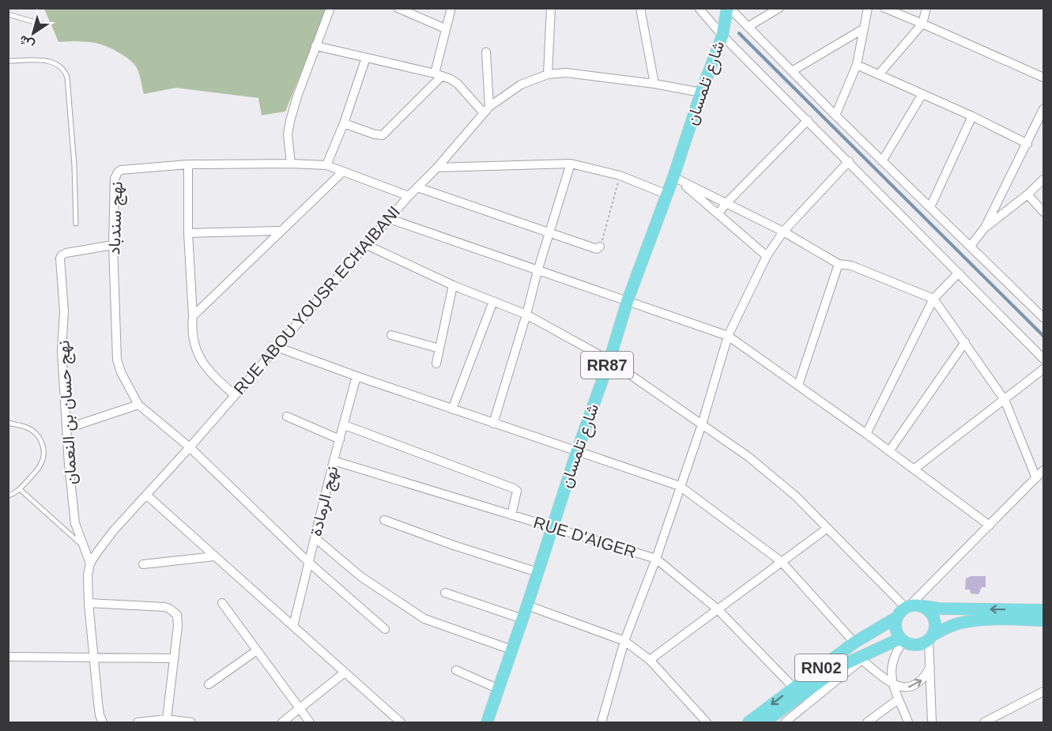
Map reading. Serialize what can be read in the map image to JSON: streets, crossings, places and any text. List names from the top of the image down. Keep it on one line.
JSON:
{"streets":{"main road":["شارع تلمسان","RR87","RN02"],"street":["نهج سندباد","RUE ABOU YOUSR ECHAIBANI","نهج حسان بن النعمان","نهج الرمادة","RUE D'AIGER"]},"crossings":[["شارع تلمسان","RUE ABOU YOUSR ECHAIBANI"],["شارع تلمسان","RUE D'AIGER"],["نهج سندباد","RUE ABOU YOUSR ECHAIBANI"],["نهج سندباد","نهج حسان بن النعمان"],["نهج سندباد","نهج الرمادة"],["نهج الرمادة","RUE D'AIGER"],["RUE D'AIGER","RN02"]],"north":"bottom left"}
